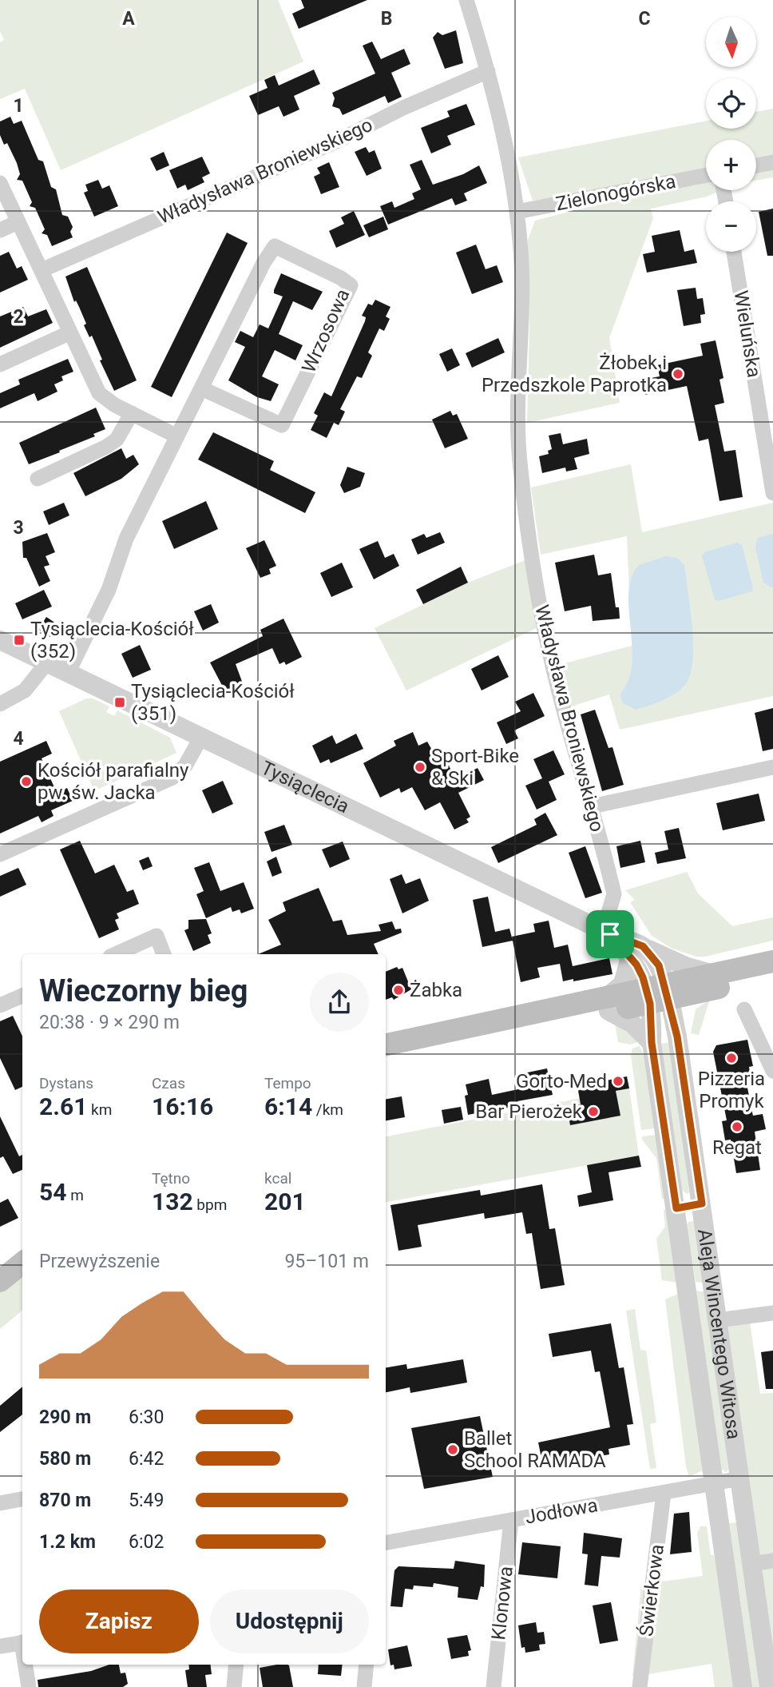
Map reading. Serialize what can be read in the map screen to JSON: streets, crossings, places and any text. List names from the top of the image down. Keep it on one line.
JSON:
{"streets":{"street":["Władysława Broniewskiego","Zielonogórska","Wrzosowa","Wieluńska","Tysiąclecia","Aleja Wincentego Witosa","Jodłowa","Świerkowa","Klonowa"]},"crossings":[["Władysława Broniewskiego","Zielonogórska"],["Władysława Broniewskiego","Tysiąclecia"],["Wrzosowa","Tysiąclecia"],["Tysiąclecia","Aleja Wincentego Witosa"],["Aleja Wincentego Witosa","Jodłowa"],["Jodłowa","Świerkowa"],["Jodłowa","Klonowa"]],"places":{"other":["Żłobek i Przedszkole Paprotka","Sport-Bike & Ski","Kościół parafialny pw. św. Jacka","Żabka","Pizzeria Promyk","Gorto-Med","Bar Pierożek","Regat","Ballet School RAMADA"],"transit":["Tysiąclecia-Kościół (352)","Tysiąclecia-Kościół (351)"]},"north":"bottom","page":{"map_buttons":["+","−"],"heading":["Wieczorny bieg","20:38 · 9 × 290 m"],"stats":[["Dystans","2.61 km"],["Czas","16:16"],["Tempo","6:14 /km"],["54 m"],["Tętno","132 bpm"],["kcal","201"]],"chart":["Przewyższenie","95–101 m"],"list":[{"name":"290 m","note":"6:30"},{"name":"580 m","note":"6:42"},{"name":"870 m","note":"5:49"},{"name":"1.2 km","note":"6:02"}],"buttons":["Zapisz","Udostępnij"]},"grid":{"columns":["A","B","C"],"rows":["1","2","3","4"]}}
